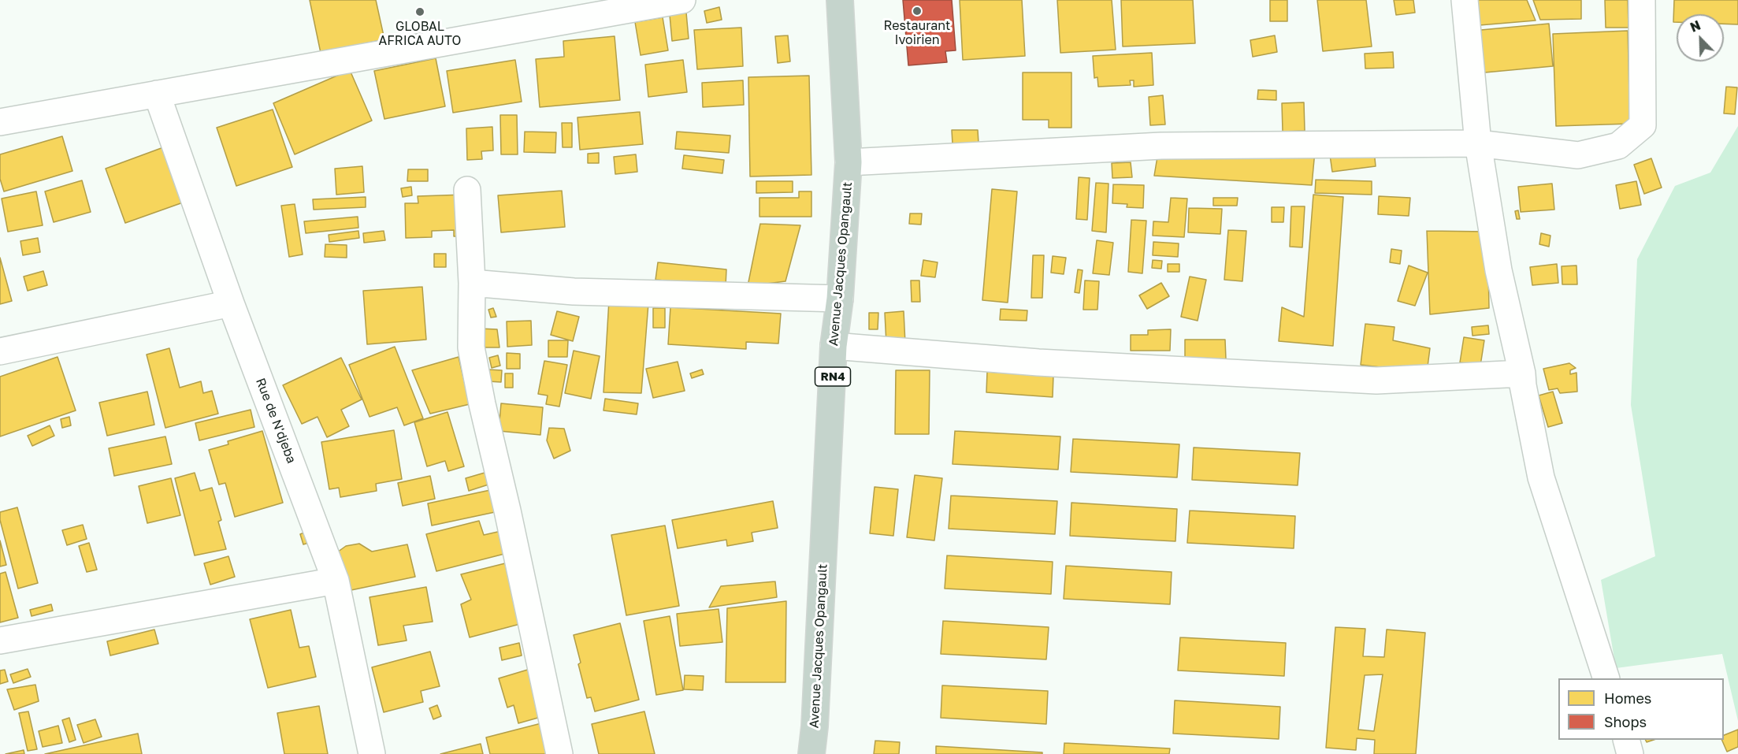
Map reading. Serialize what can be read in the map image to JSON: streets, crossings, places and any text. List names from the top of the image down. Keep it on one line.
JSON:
{"streets":{"highway":["Avenue Jacques Opangault","RN4"],"street":["Rue de N'djeba"]},"places":["Restaurant Ivoirien","GLOBAL AFRICA AUTO"],"legend":["Homes","Shops"],"north":"top left"}
